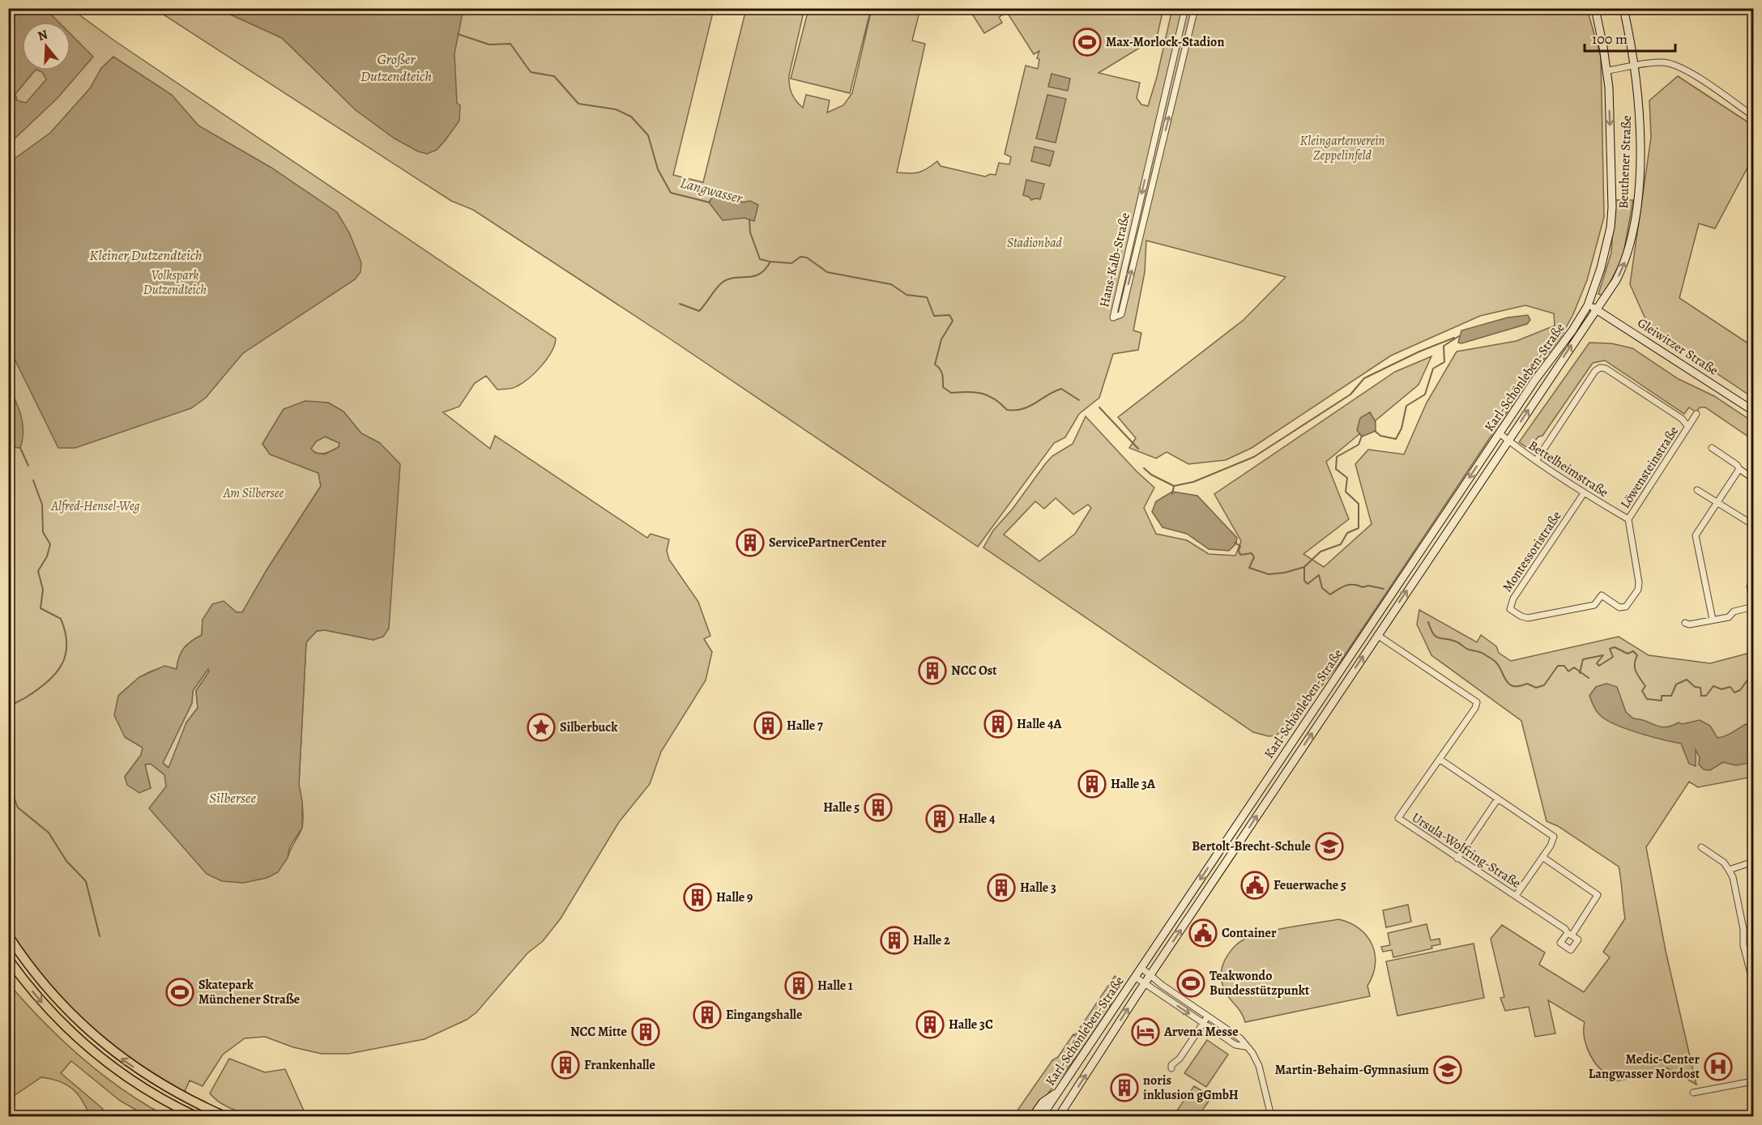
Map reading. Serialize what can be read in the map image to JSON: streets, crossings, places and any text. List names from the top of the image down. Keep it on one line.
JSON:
{"streets":{"main road":["Beuthener Straße","Gleiwitzer Straße","Karl-Schönleben-Straße"],"street":["Hans-Kalb-Straße","Löwensteinstraße","Bettelheimstraße","Montessoristraße","Ursula-Wolfring-Straße"]},"crossings":[["Beuthener Straße","Gleiwitzer Straße"],["Beuthener Straße","Karl-Schönleben-Straße"],["Gleiwitzer Straße","Karl-Schönleben-Straße"],["Karl-Schönleben-Straße","Bettelheimstraße"],["Karl-Schönleben-Straße","Ursula-Wolfring-Straße"],["Löwensteinstraße","Bettelheimstraße"],["Löwensteinstraße","Montessoristraße"],["Bettelheimstraße","Montessoristraße"]],"water":["Großer Dutzendteich","Langwasser","Kleiner Dutzendteich","Silbersee"],"parks":["Kleingartenverein Zeppelinfeld","Stadionbad","Volkspark Dutzendteich","Am Silbersee","Alfred-Hensel-Weg"],"places":{"sports":["Max-Morlock-Stadion","Teakwondo Bundesstützpunkt","Skatepark Münchener Straße"],"building":["ServicePartnerCenter","NCC Ost","Halle 4A","Halle 7","Halle 3A","Halle 5","Halle 4","Halle 3","Halle 9","Halle 2","Halle 1","Eingangshalle","Halle 3C","NCC Mitte","Frankenhalle","noris inklusion gGmbH"],"place":["Silberbuck"],"school or university":["Bertolt-Brecht-Schule","Martin-Behaim-Gymnasium"],"public building":["Feuerwache 5","Container"],"hotel":["Arvena Messe"],"hospital":["Medic-Center Langwasser Nordost"]},"scale_bar":"100 m","north":"top"}
